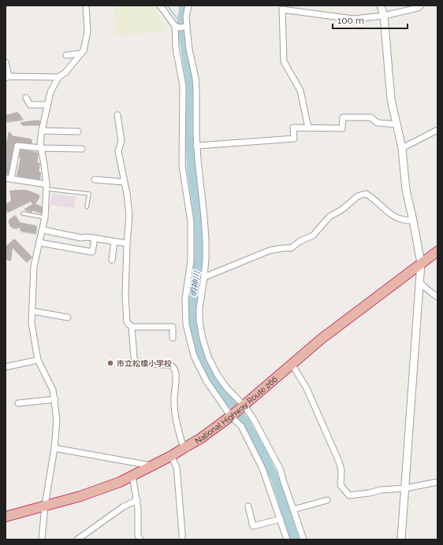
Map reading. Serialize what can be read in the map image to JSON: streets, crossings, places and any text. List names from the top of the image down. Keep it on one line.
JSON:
{"streets":{"highway":["National Highway Route 266"]},"water":["明神川"],"places":["市立松橋小学校"],"scale_bar":"100 m"}
